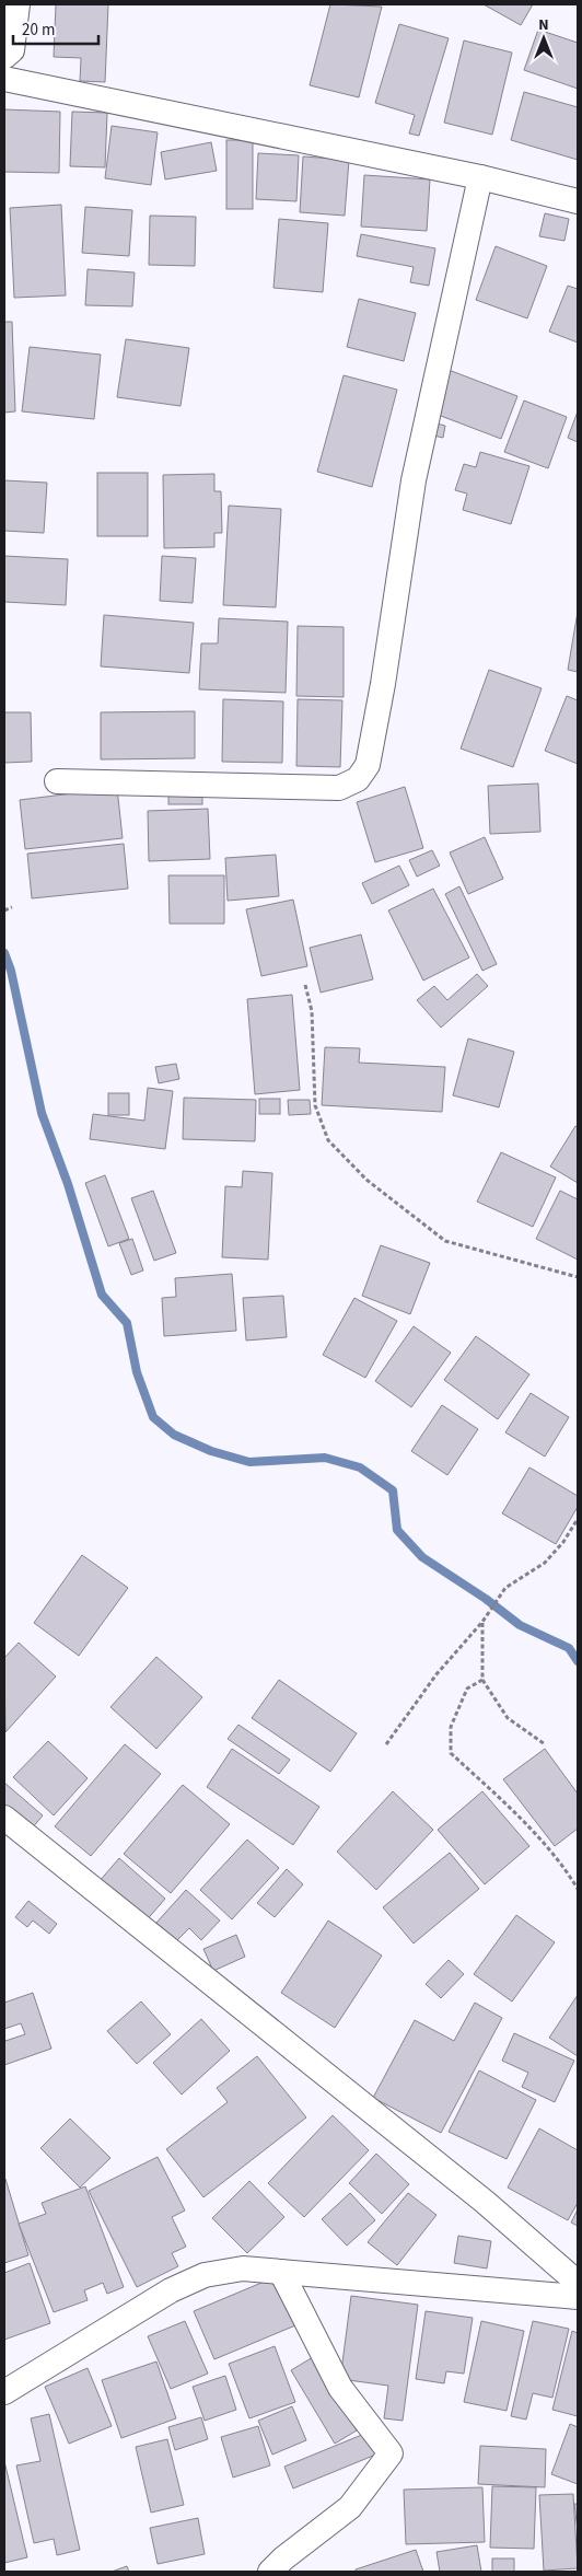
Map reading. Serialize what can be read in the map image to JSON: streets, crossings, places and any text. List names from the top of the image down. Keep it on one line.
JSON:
{"scale_bar":"20 m","north":"top"}
